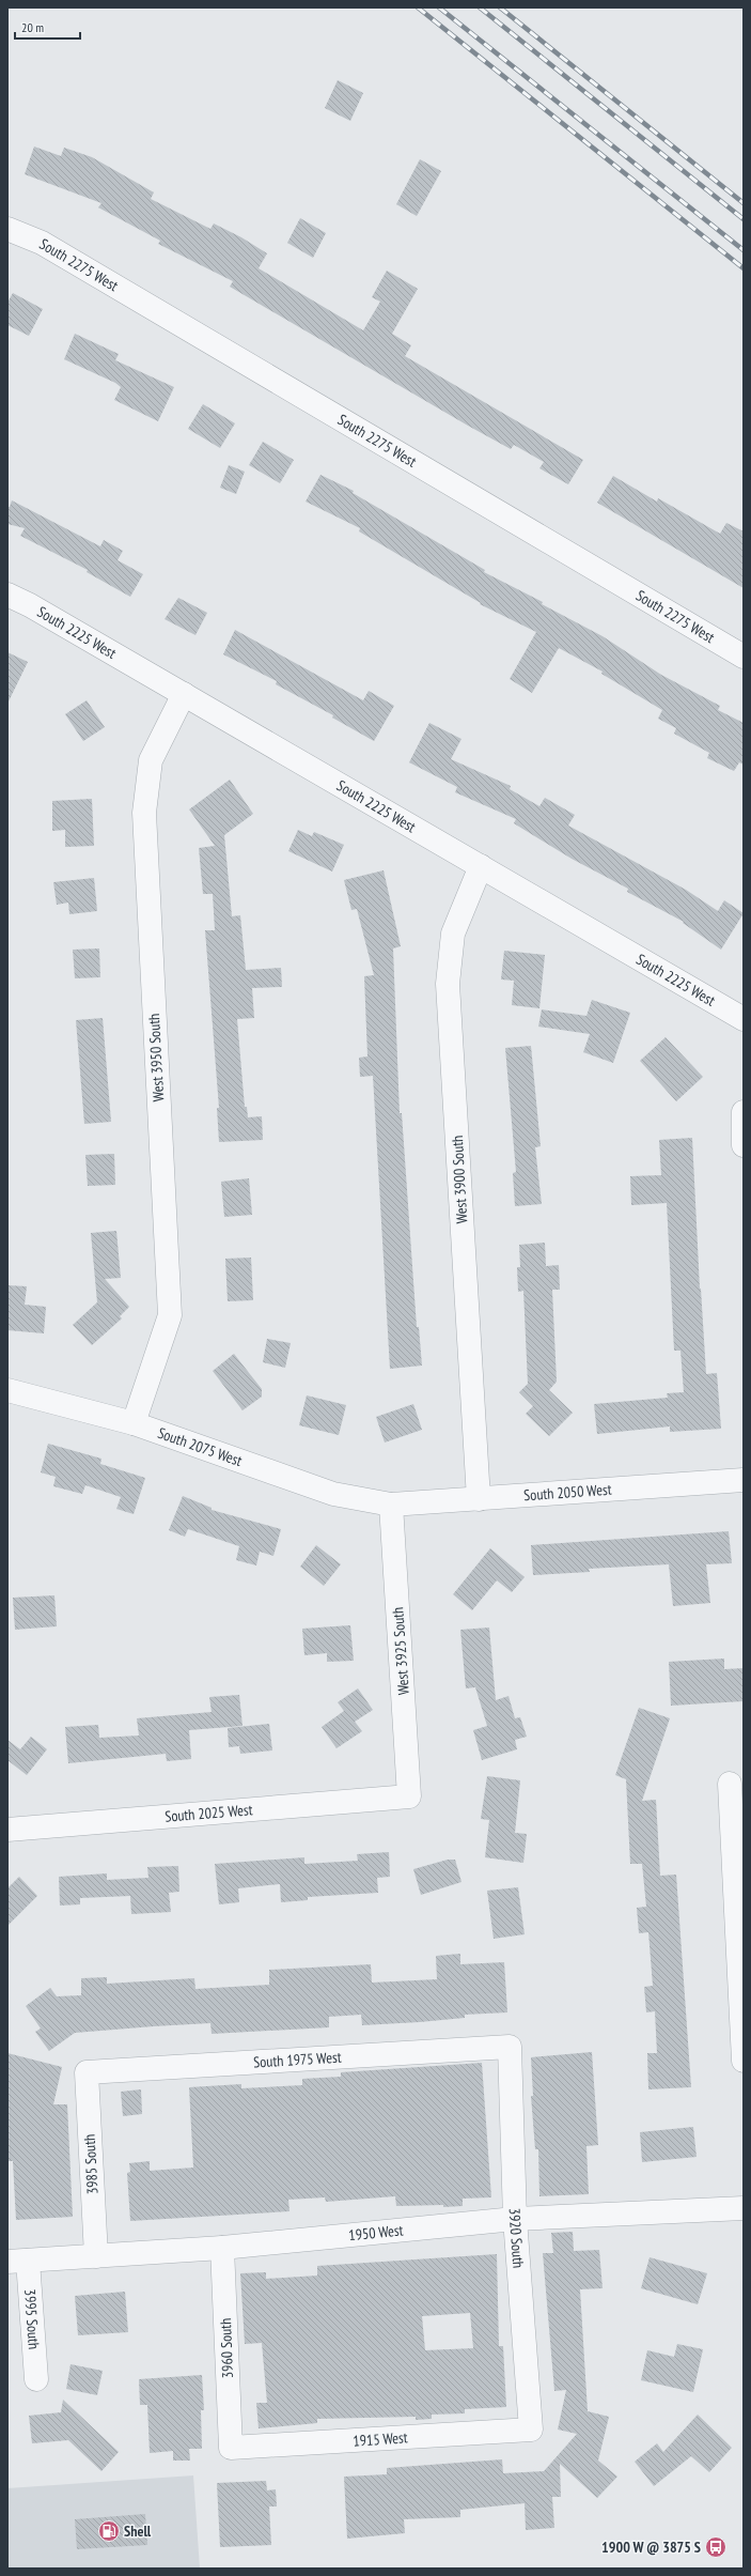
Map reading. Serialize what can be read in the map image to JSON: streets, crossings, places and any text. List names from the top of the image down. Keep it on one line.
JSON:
{"streets":{"street":["South 2275 West","South 2225 West","West 3950 South","West 3900 South","South 2075 West","South 2050 West","West 3925 South","South 2025 West","South 1975 West","3985 South","1950 West","3920 South","3995 South","3960 South","1915 West"]},"crossings":[["South 2225 West","West 3950 South"],["South 2225 West","West 3900 South"],["West 3950 South","South 2075 West"],["West 3900 South","South 2050 West"],["South 2075 West","South 2050 West"],["South 2075 West","West 3925 South"],["South 2050 West","West 3925 South"],["West 3925 South","South 2025 West"],["South 1975 West","3985 South"],["South 1975 West","3920 South"],["3985 South","1950 West"],["1950 West","3920 South"],["1950 West","3995 South"],["1950 West","3960 South"],["3920 South","1915 West"],["3960 South","1915 West"]],"places":{"fuel station":["Shell"],"bus stop":["1900 W @ 3875 S"]},"scale_bar":"20 m"}
